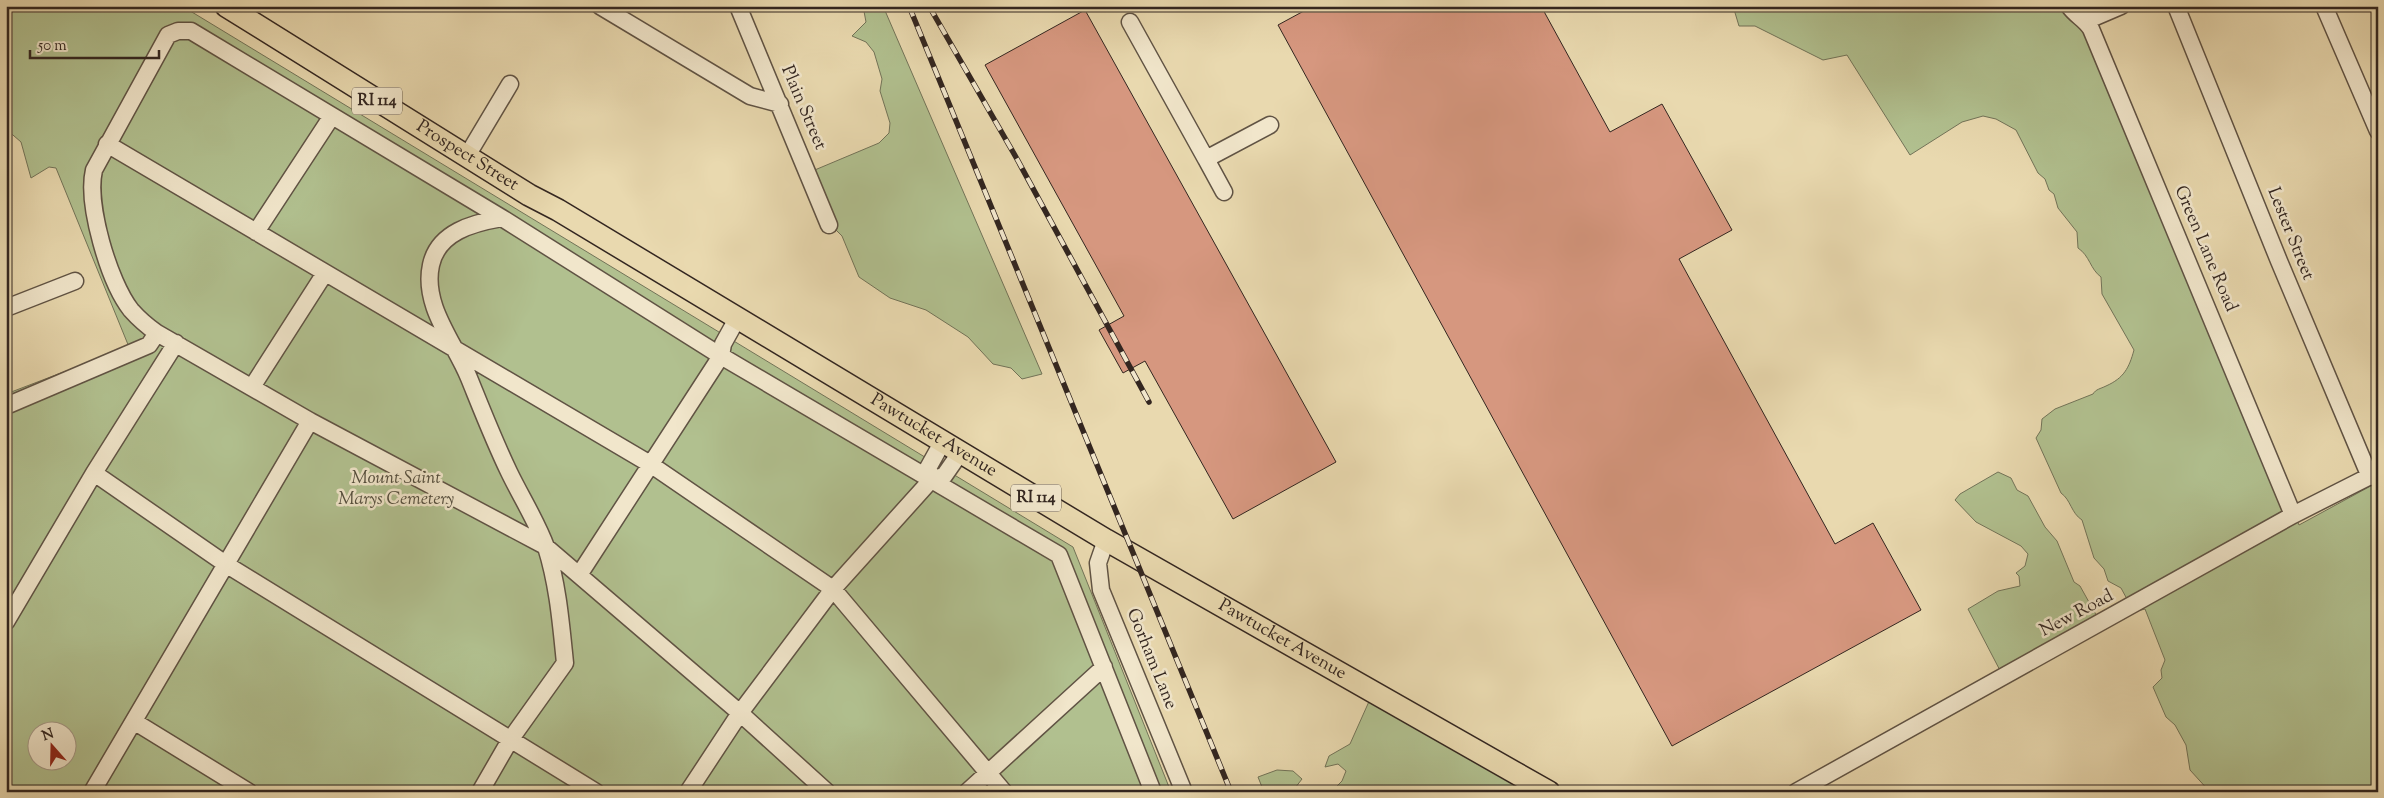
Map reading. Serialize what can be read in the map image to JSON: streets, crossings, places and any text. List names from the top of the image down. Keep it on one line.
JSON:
{"streets":{"main road":["RI 114","Prospect Street","Pawtucket Avenue"],"street":["Plain Street","Lester Street","Green Lane Road","New Road","Gorham Lane"]},"crossings":[["Prospect Street","Pawtucket Avenue"],["Lester Street","New Road"],["Green Lane Road","New Road"],["Pawtucket Avenue","Gorham Lane"]],"parks":["Mount Saint Marys Cemetery"],"scale_bar":"50 m","north":"top"}
